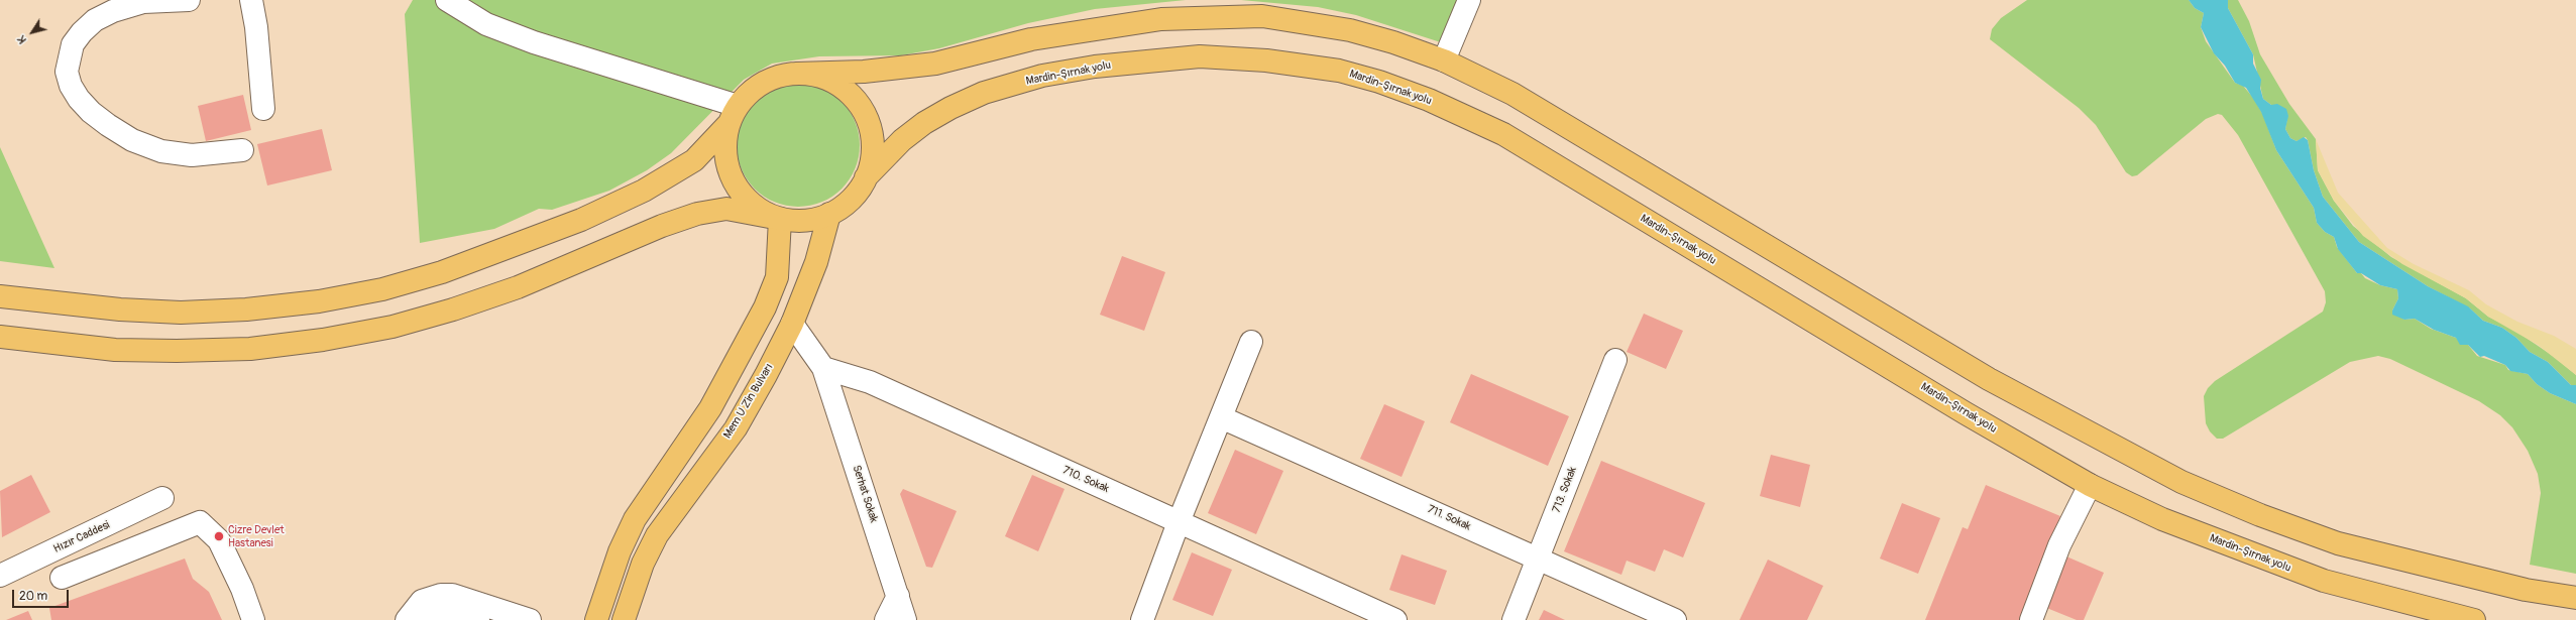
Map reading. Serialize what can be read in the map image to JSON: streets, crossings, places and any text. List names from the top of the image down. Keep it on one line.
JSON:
{"streets":{"main road":["Mardin-Şırnak yolu","Mem U Zin Bulvarı"],"street":["710. Sokak","713. Sokak","Serhat Sokak","711. Sokak","Hızır Caddesi"]},"crossings":[["710. Sokak","Serhat Sokak"],["713. Sokak","711. Sokak"]],"places":["Cizre Devlet Hastanesi"],"scale_bar":"20 m","north":"bottom left"}
